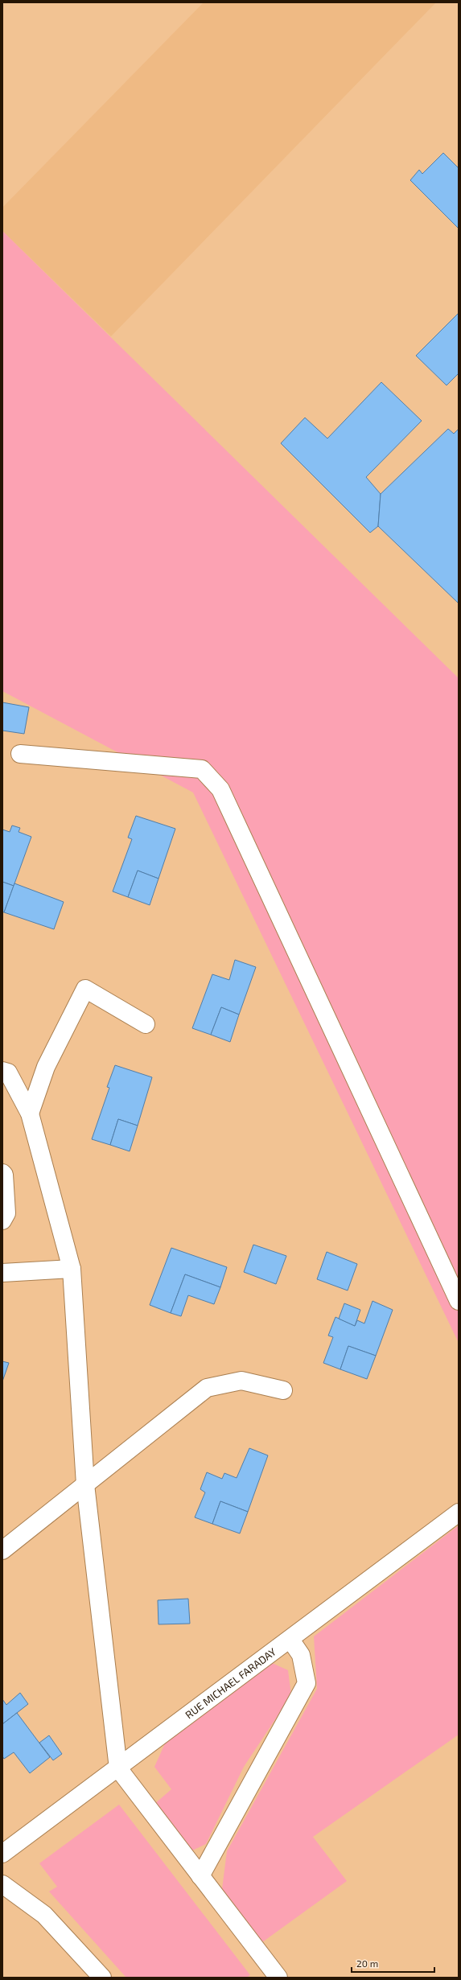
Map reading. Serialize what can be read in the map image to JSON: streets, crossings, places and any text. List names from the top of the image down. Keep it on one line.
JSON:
{"streets":{"street":["RUE MICHAEL FARADAY"]},"scale_bar":"20 m"}
